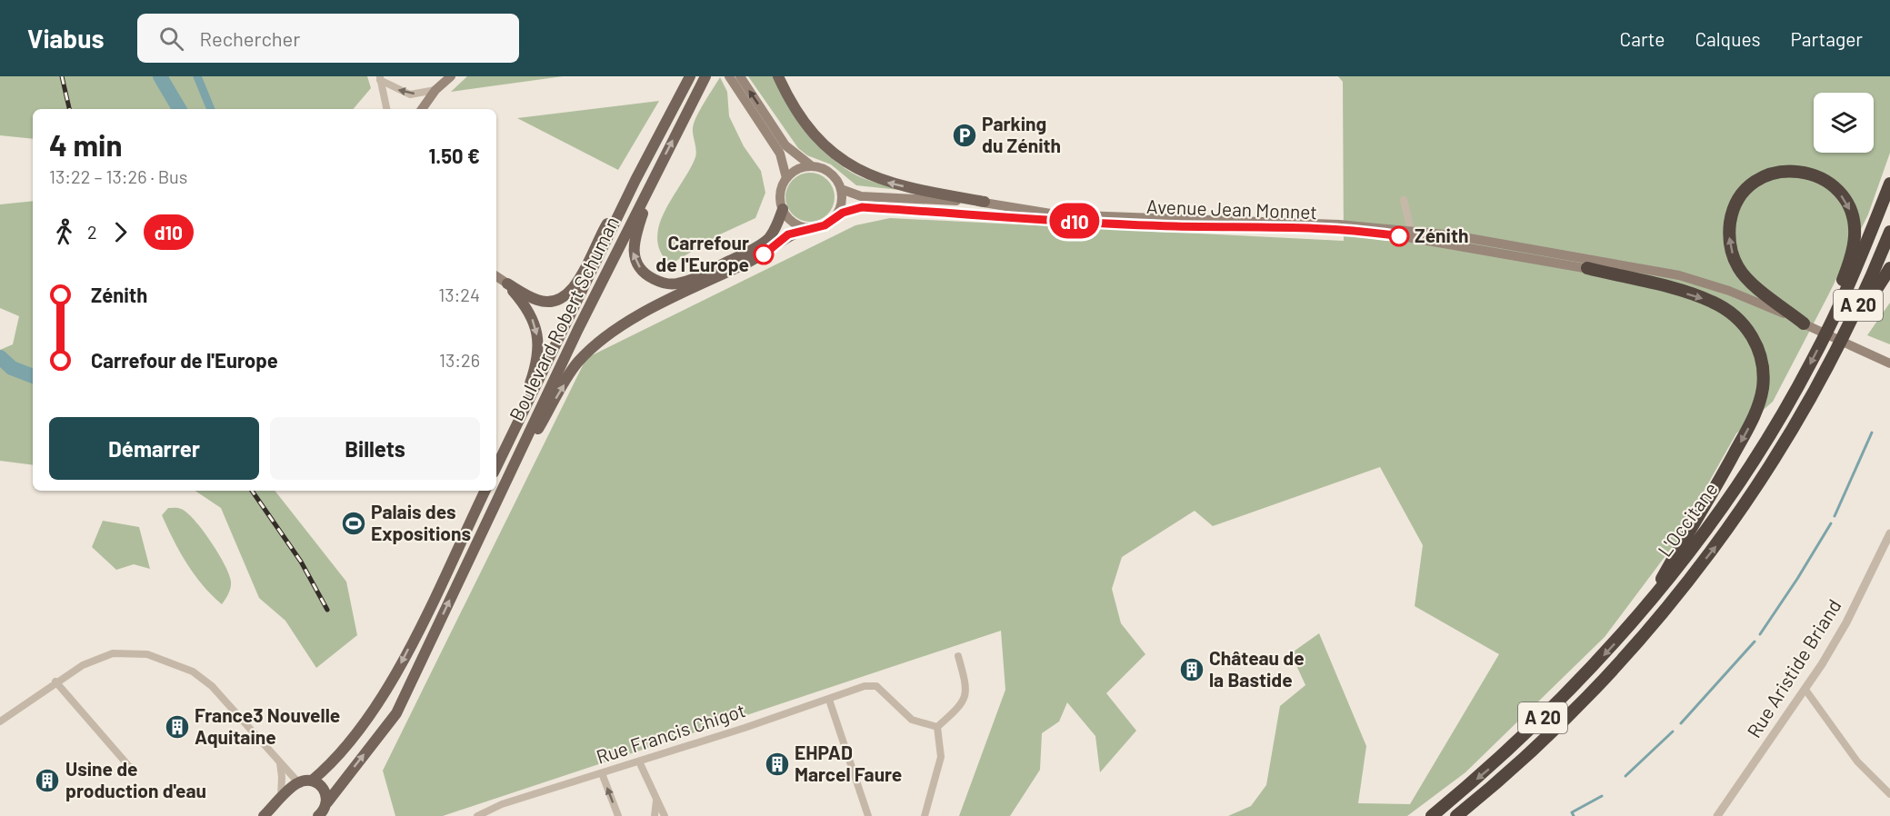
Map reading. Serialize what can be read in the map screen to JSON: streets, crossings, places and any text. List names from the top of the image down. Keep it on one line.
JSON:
{"streets":{"highway":["A 20","L'Occitane"],"main road":["Avenue Jean Monnet","Boulevard Robert Schuman"],"street":["Rue Aristide Briand","Rue Francis Chigot"]},"places":{"parking":["Parking du Zénith"],"other":["Zénith","Carrefour de l'Europe"],"sports":["Palais des Expositions"],"building":["Château de la Bastide","France3 Nouvelle Aquitaine","EHPAD Marcel Faure","Usine de production d'eau"]},"lines":["bus line d10"],"page":{"header":"Viabus","search":"Rechercher","nav":["Carte","Calques","Partager"],"on_map":"d10","heading":["4 min","13:22 – 13:26 · Bus","1.50 €"],"legs":["2","d10"],"list":[{"name":"Zénith","value":"13:24"},{"name":"Carrefour de l'Europe","value":"13:26"}],"buttons":["Démarrer","Billets"]}}
